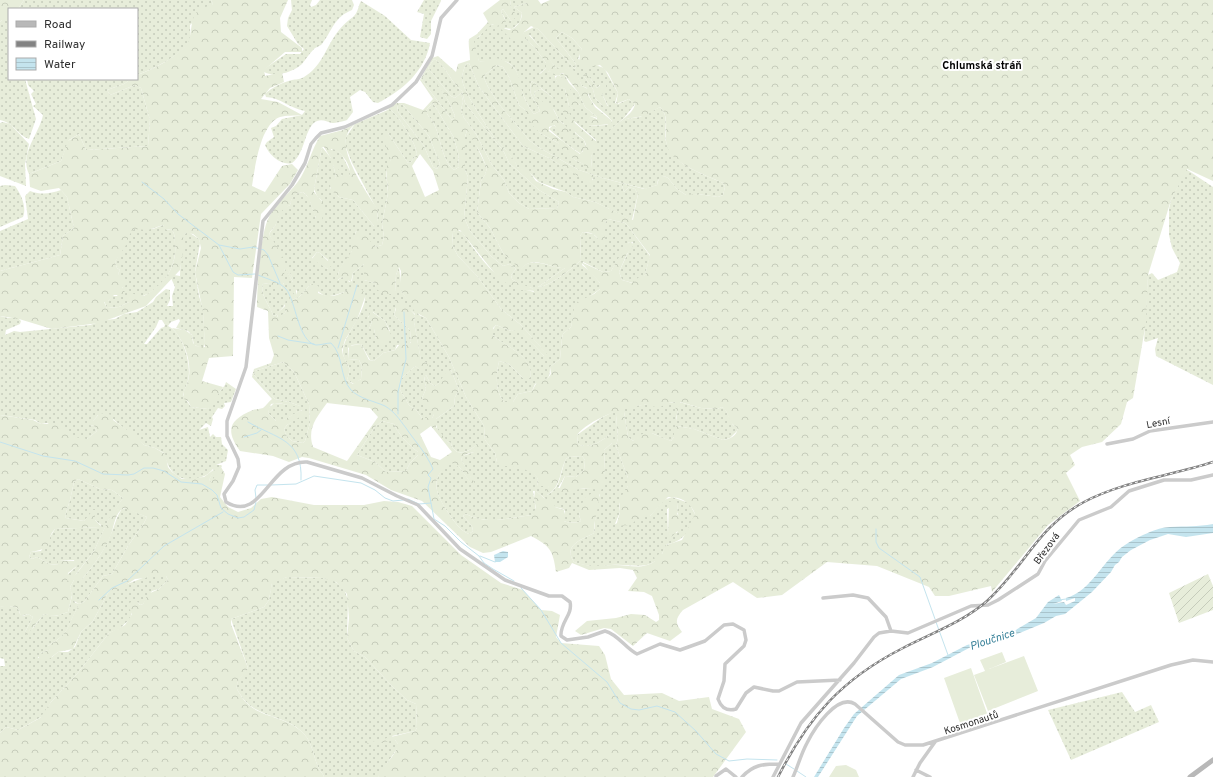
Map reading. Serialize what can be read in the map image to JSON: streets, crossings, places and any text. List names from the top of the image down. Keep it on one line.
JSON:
{"streets":{"street":["Lesní","Březová","Kosmonautů"]},"districts":["Chlumská stráň"],"water":["Ploučnice"],"legend":["Road","Railway","Water"]}
